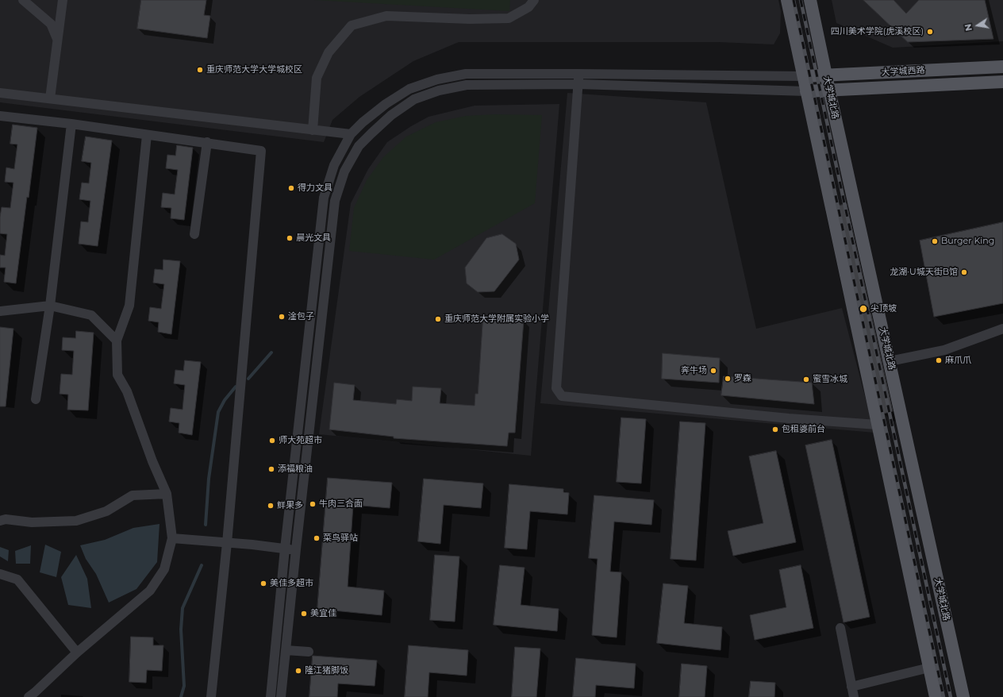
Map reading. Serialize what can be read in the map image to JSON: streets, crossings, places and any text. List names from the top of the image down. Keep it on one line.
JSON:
{"streets":{"main road":["大学城西路","大学城北路"]},"crossings":[["大学城西路","大学城北路"]],"places":["四川美术学院(虎溪校区)","重庆师范大学大学城校区","得力文具","晨光文具","Burger King","龙湖·U城天街B馆","尖顶坡","淦包子","重庆师范大学附属实验小学","麻爪爪","奔牛场","罗森","蜜雪冰城","包租婆前台","师大苑超市","添福粮油","牛肉三合面","鲜果多","菜鸟驿站","美佳多超市","美宜佳","隆江猪脚饭"],"north":"left"}
